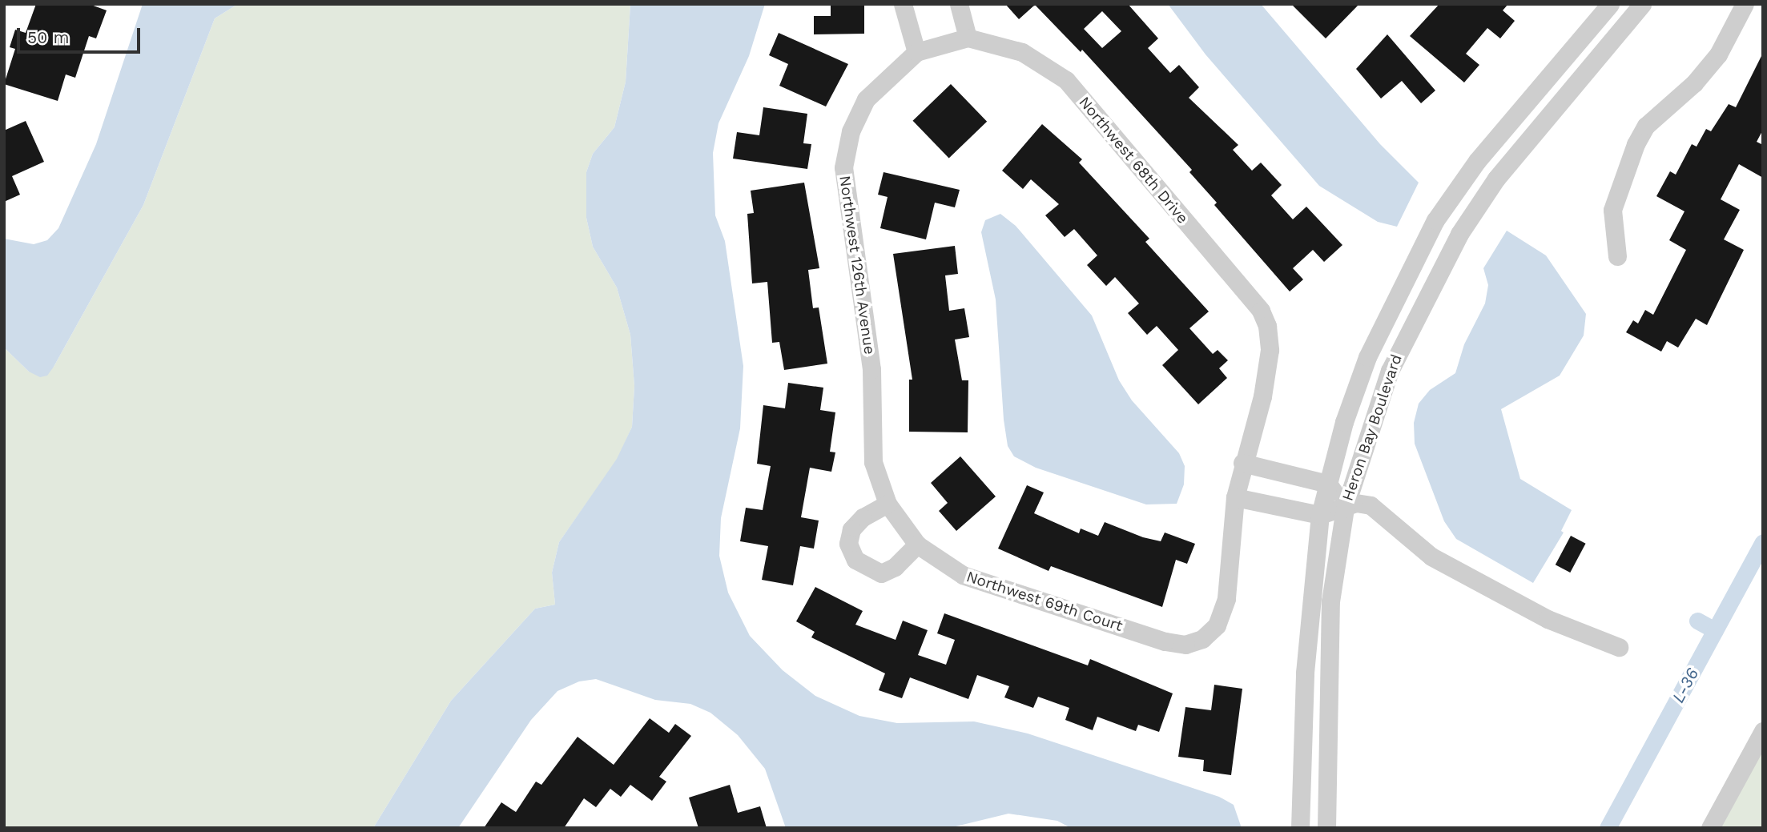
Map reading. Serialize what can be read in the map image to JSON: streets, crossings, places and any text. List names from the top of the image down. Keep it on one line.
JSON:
{"streets":{"street":["Northwest 68th Drive","Northwest 126th Avenue","Heron Bay Boulevard","Northwest 69th Court"]},"crossings":[["Northwest 68th Drive","Northwest 126th Avenue"],["Northwest 126th Avenue","Northwest 69th Court"]],"water":["L-36"],"scale_bar":"50 m"}
